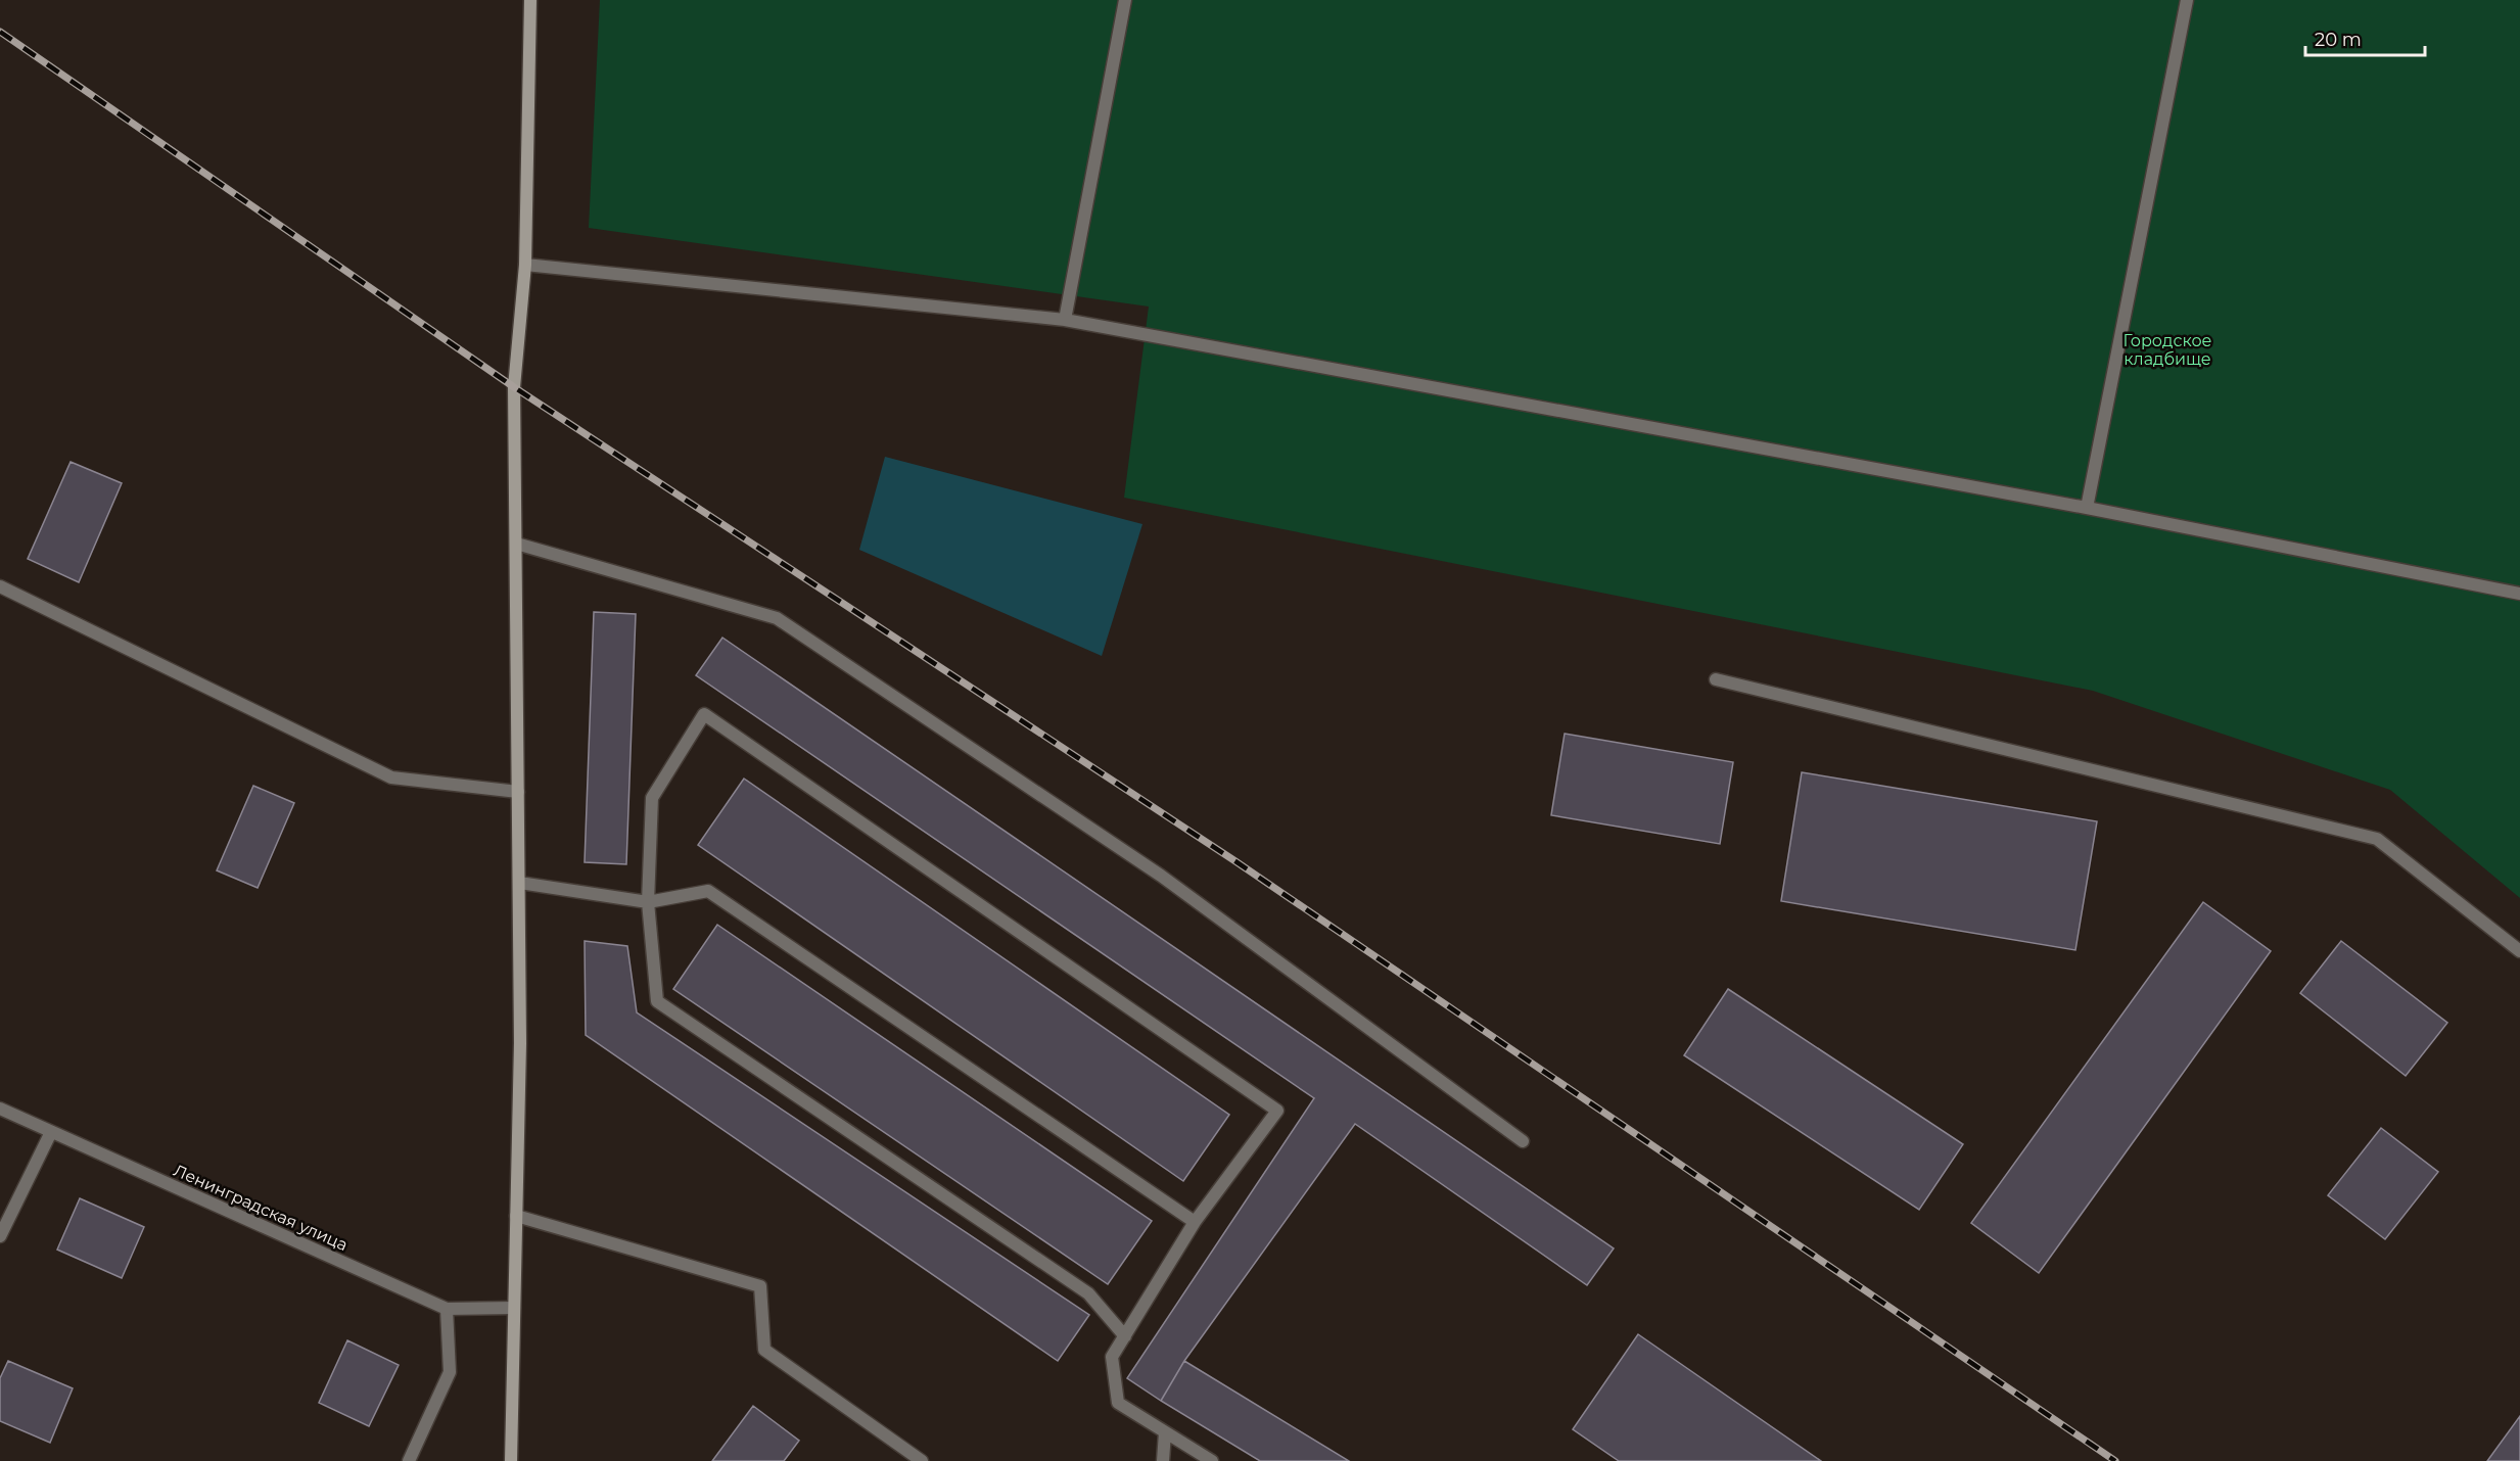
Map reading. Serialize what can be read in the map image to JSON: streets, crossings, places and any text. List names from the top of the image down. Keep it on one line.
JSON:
{"streets":{"street":["Ленинградская улица"]},"parks":["Городское кладбище"],"scale_bar":"20 m"}
